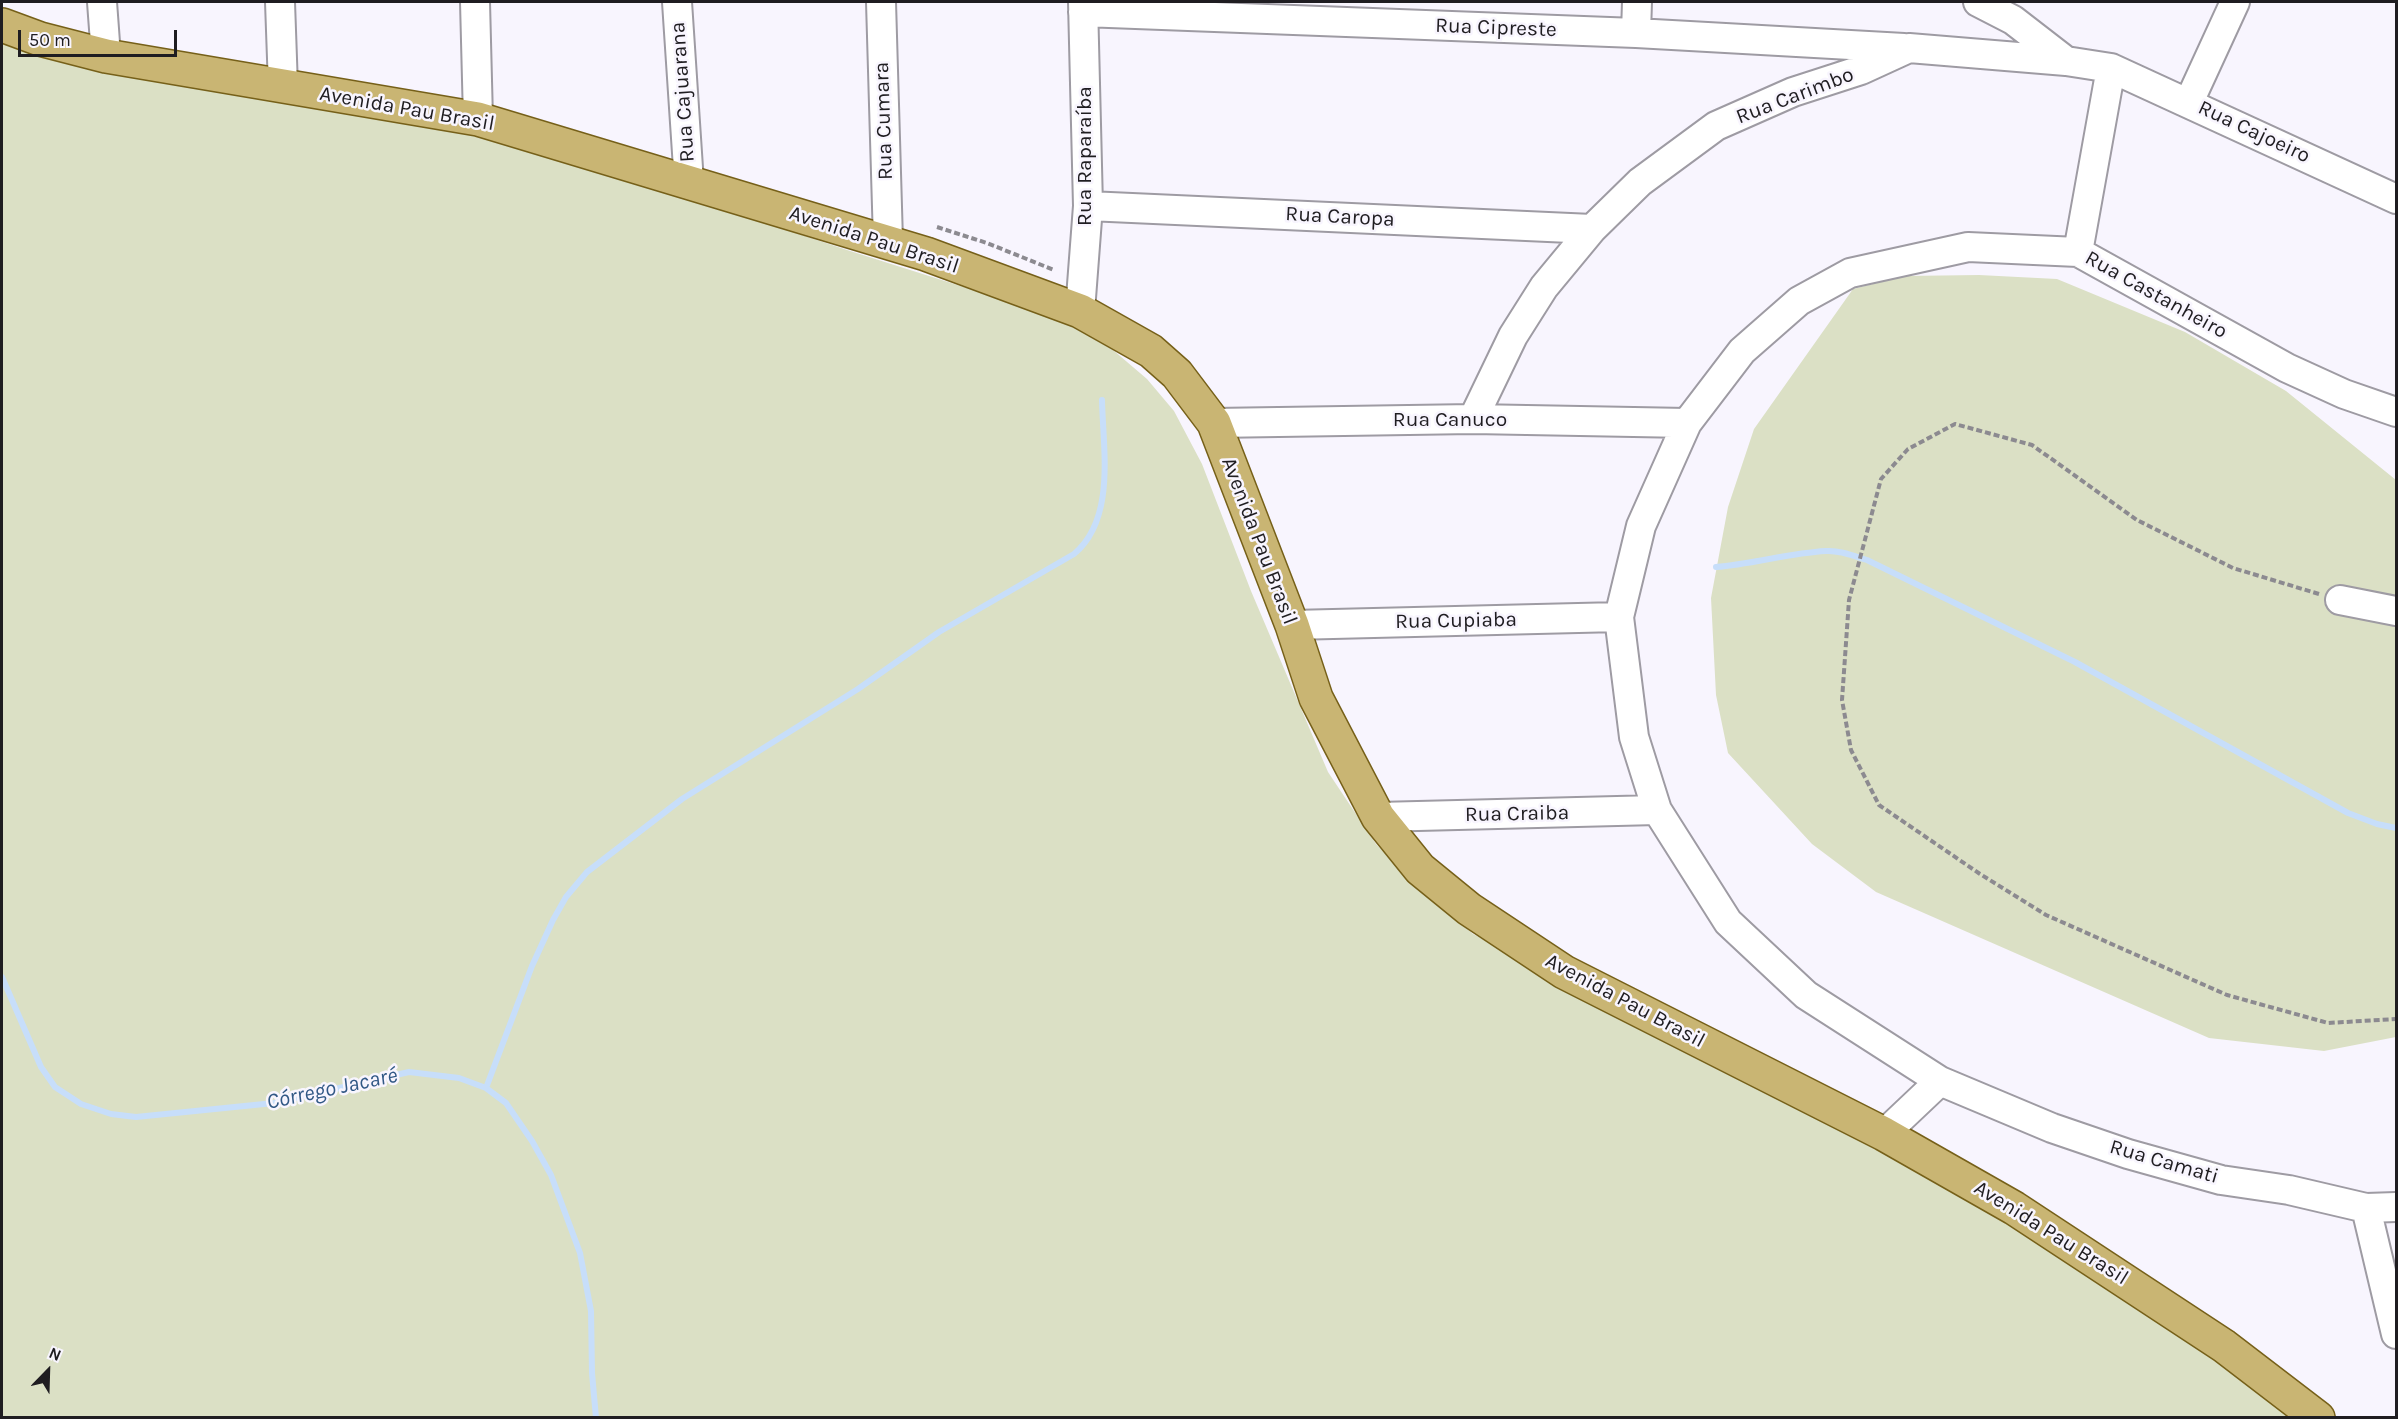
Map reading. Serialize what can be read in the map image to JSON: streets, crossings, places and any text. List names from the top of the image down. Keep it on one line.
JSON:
{"streets":{"main road":["Avenida Pau Brasil"],"street":["Rua Cipreste","Rua Cajuarana","Rua Carimbo","Rua Cumara","Rua Cajoeiro","Rua Raparaíba","Rua Caropa","Rua Castanheiro","Rua Canuco","Rua Cupiaba","Rua Craiba","Rua Camati"]},"crossings":[["Rua Cipreste","Rua Carimbo"],["Rua Cipreste","Rua Raparaíba"],["Rua Cajuarana","Avenida Pau Brasil"],["Rua Carimbo","Rua Cajoeiro"],["Rua Carimbo","Rua Caropa"],["Rua Carimbo","Rua Canuco"],["Avenida Pau Brasil","Rua Cumara"],["Avenida Pau Brasil","Rua Raparaíba"],["Avenida Pau Brasil","Rua Canuco"],["Avenida Pau Brasil","Rua Cupiaba"],["Avenida Pau Brasil","Rua Craiba"],["Rua Raparaíba","Rua Caropa"],["Rua Castanheiro","Rua Canuco"],["Rua Castanheiro","Rua Cupiaba"],["Rua Castanheiro","Rua Craiba"],["Rua Castanheiro","Rua Camati"]],"water":["Córrego Jacaré"],"scale_bar":"50 m","north":"top right"}
